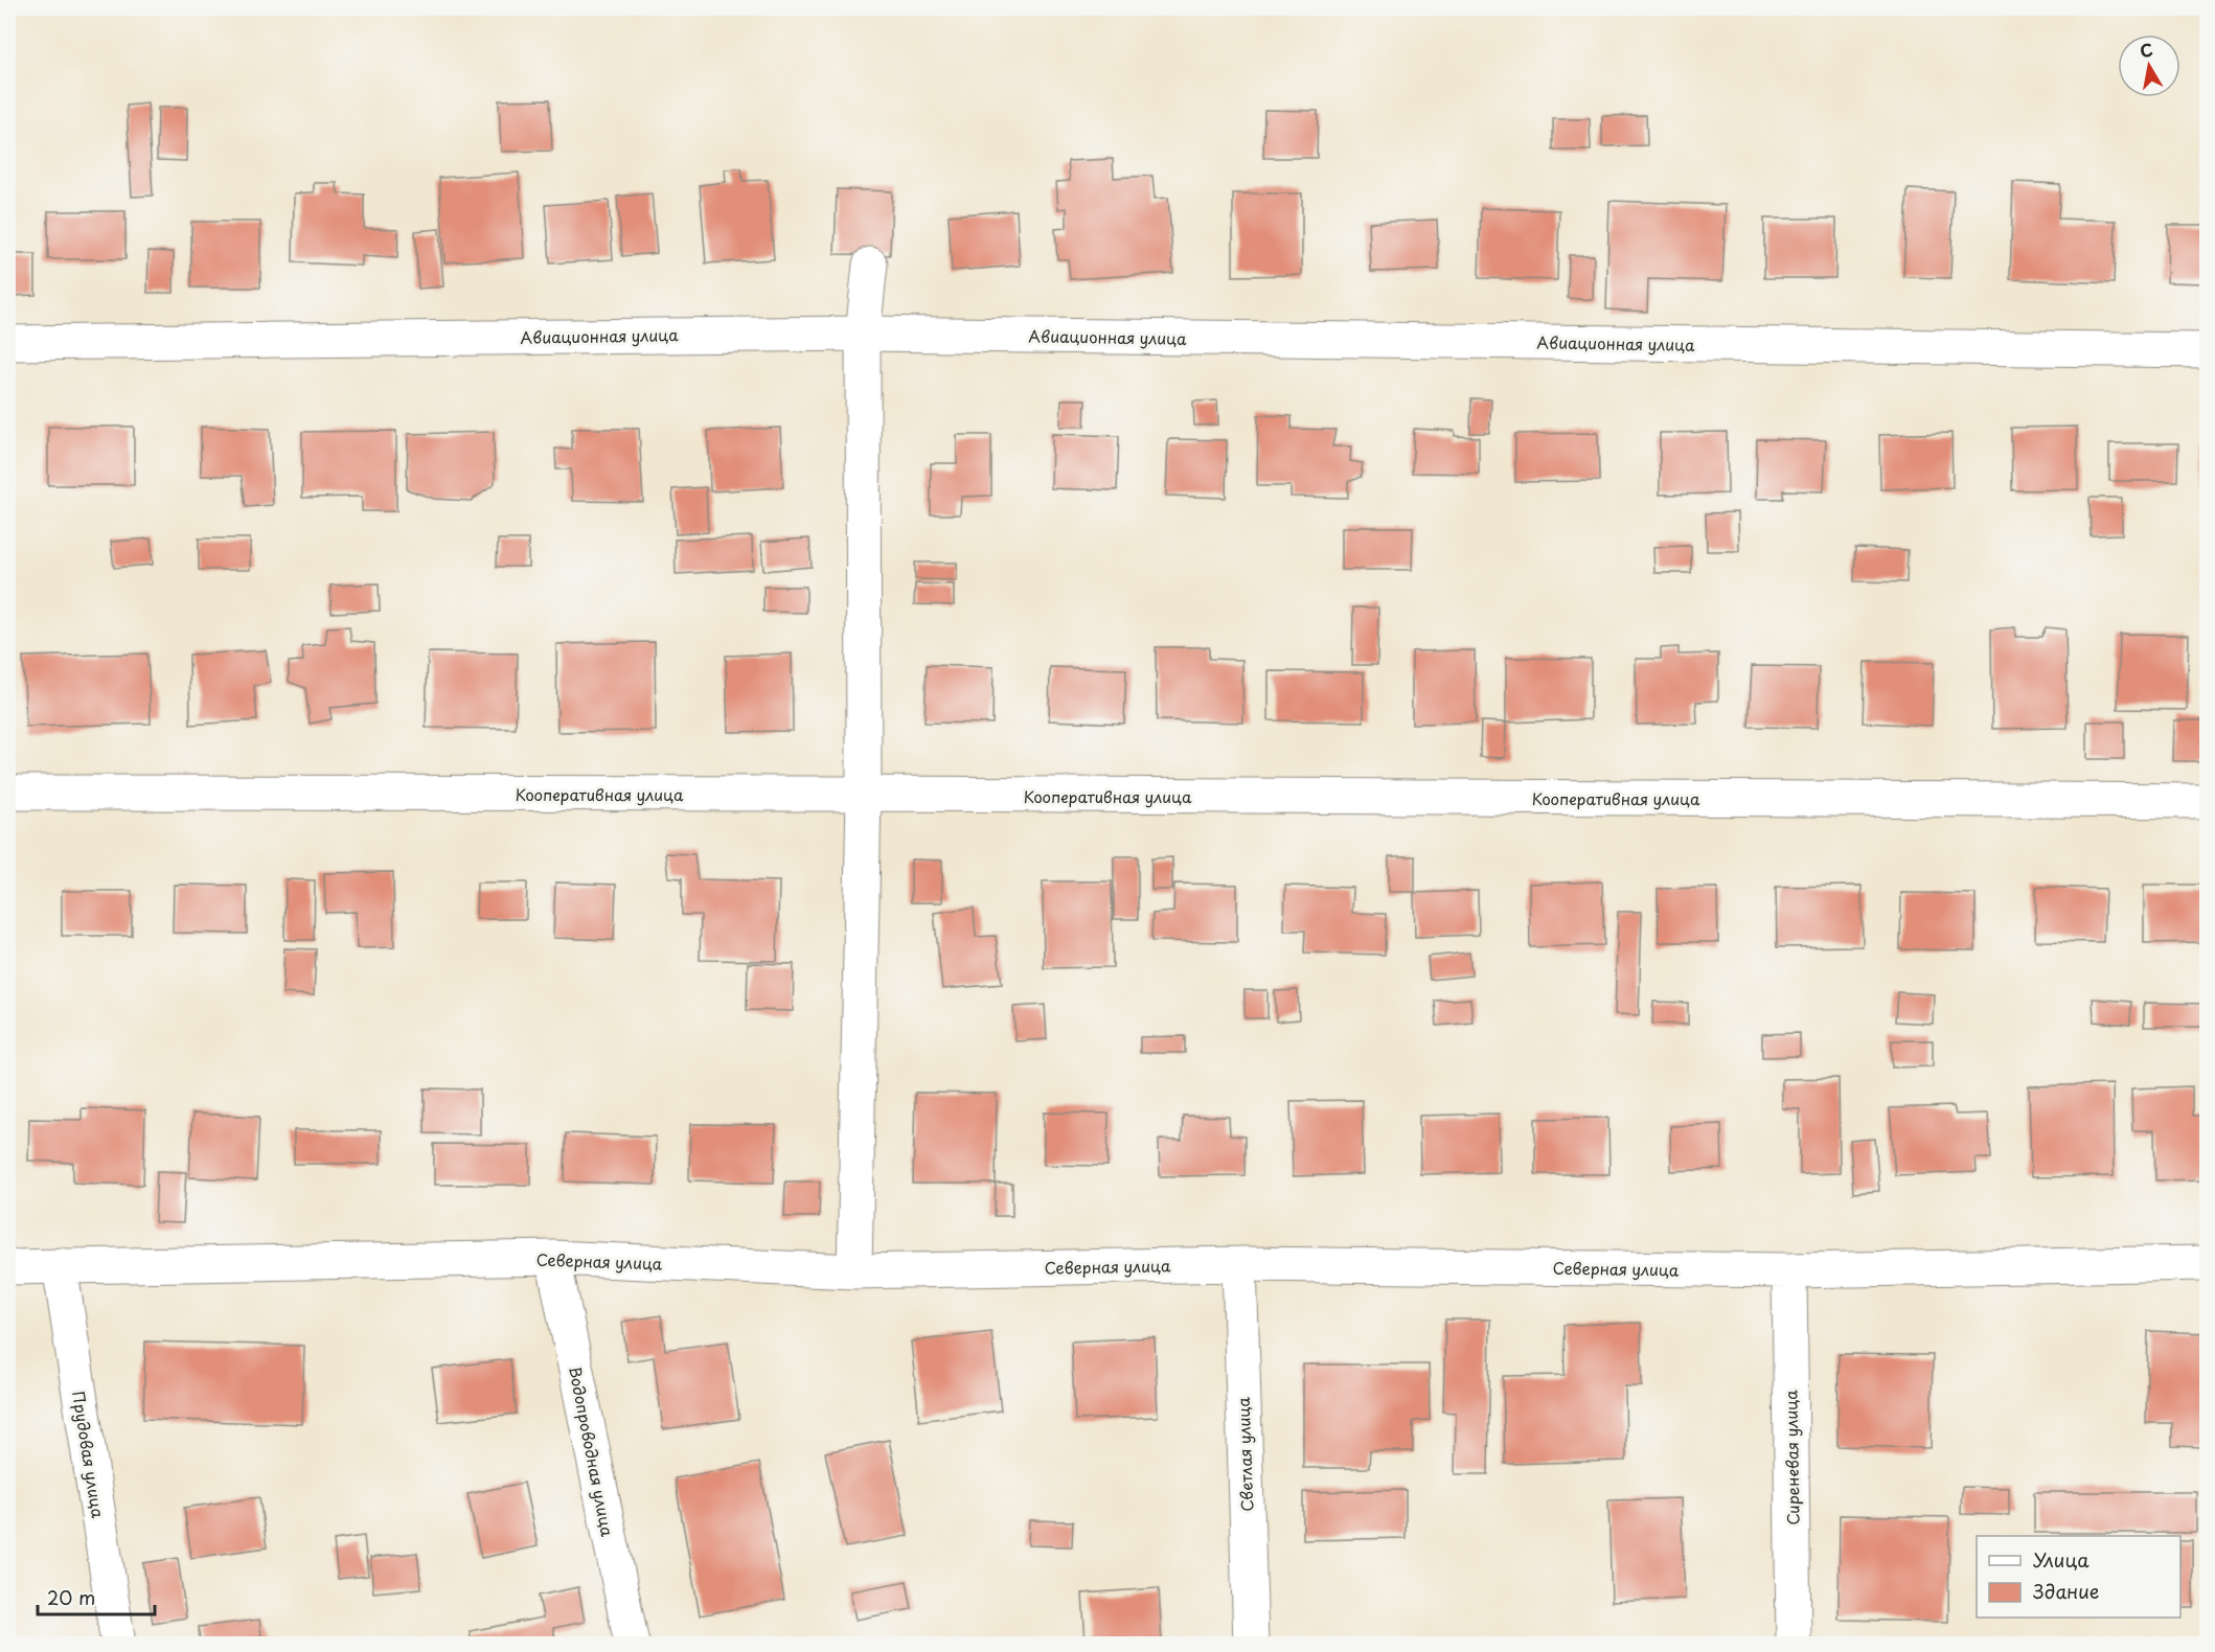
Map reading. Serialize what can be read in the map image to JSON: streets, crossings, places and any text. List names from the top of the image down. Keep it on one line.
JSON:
{"streets":{"street":["Авиационная улица","Кооперативная улица","Северная улица","Водопроводная улица","Прудовая улица","Светлая улица","Сиреневая улица"]},"crossings":[["Северная улица","Водопроводная улица"],["Северная улица","Прудовая улица"],["Северная улица","Светлая улица"],["Северная улица","Сиреневая улица"]],"legend":["Улица","Здание"],"scale_bar":"20 m","north":"top"}
